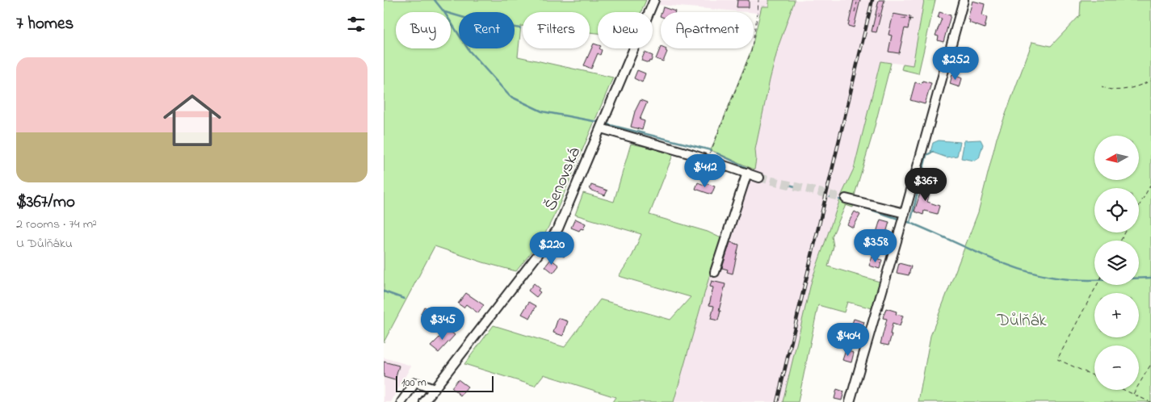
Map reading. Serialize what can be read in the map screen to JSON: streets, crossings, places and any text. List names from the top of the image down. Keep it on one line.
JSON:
{"streets":{"street":["Šenovská"]},"parks":["Důlňák"],"scale_bar":"100 m","north":"left","page":{"heading":"7 homes","chip":["Buy","Rent","Filters","New","Apartment"],"price":["$252","$412","$367","$358","$220","$345","$404"],"list":[{"name":"$367/mo","note":"2 rooms · 74 m² · U Důlňáku"}],"map_buttons":["+","−"],"scale":"100 m"}}
